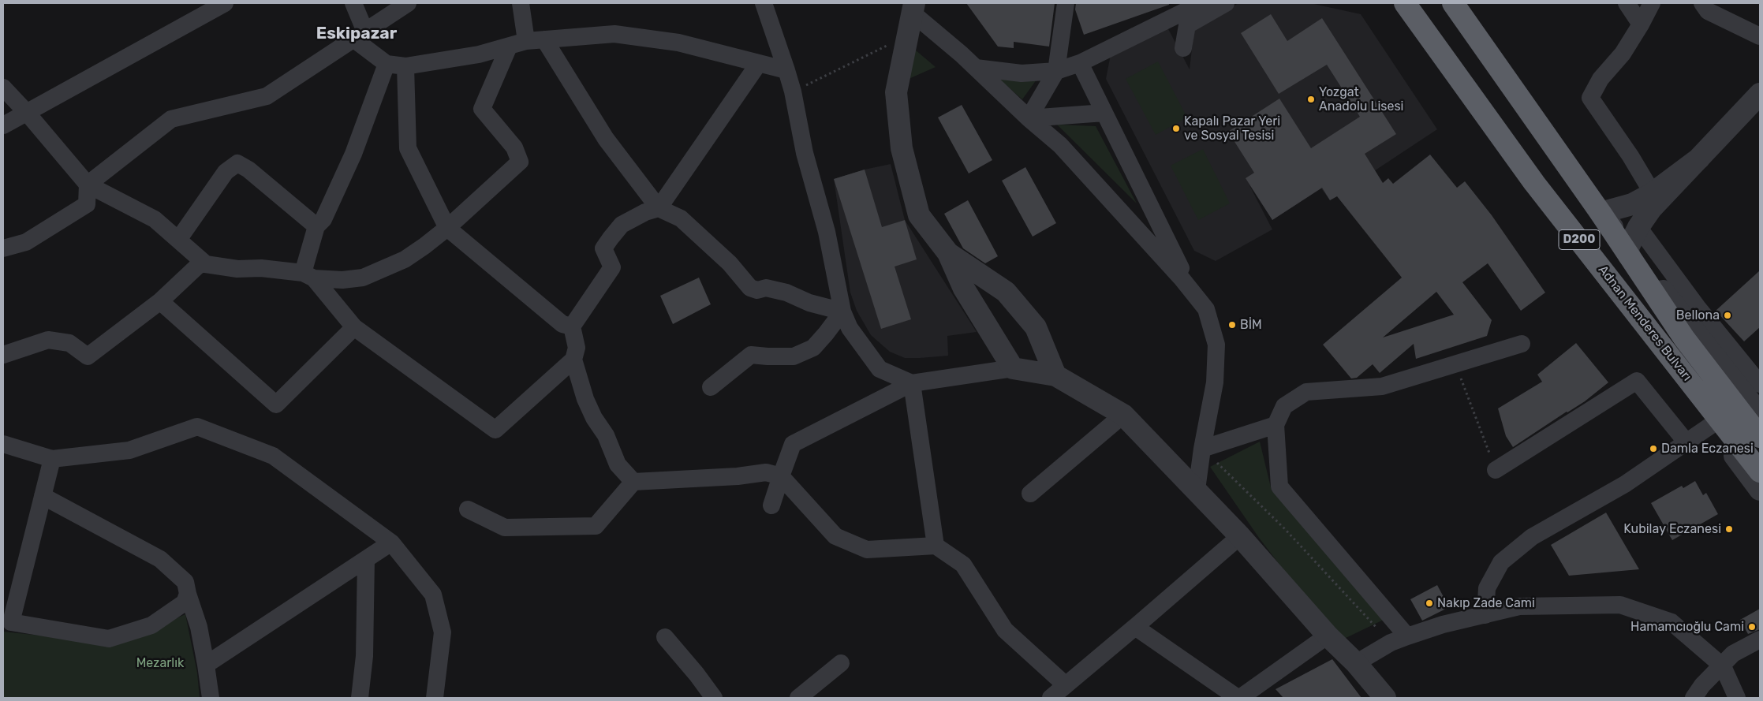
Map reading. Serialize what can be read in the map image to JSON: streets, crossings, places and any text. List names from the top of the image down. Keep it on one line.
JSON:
{"streets":{"highway":["D200","Adnan Menderes Bulvarı"]},"districts":["Eskipazar"],"parks":["Mezarlık"],"places":["Yozgat Anadolu Lisesi","Kapalı Pazar Yeri ve Sosyal Tesisi","Bellona","BİM","Damla Eczanesi","Kubilay Eczanesi","Nakıp Zade Cami","Hamamcıoğlu Cami"]}
